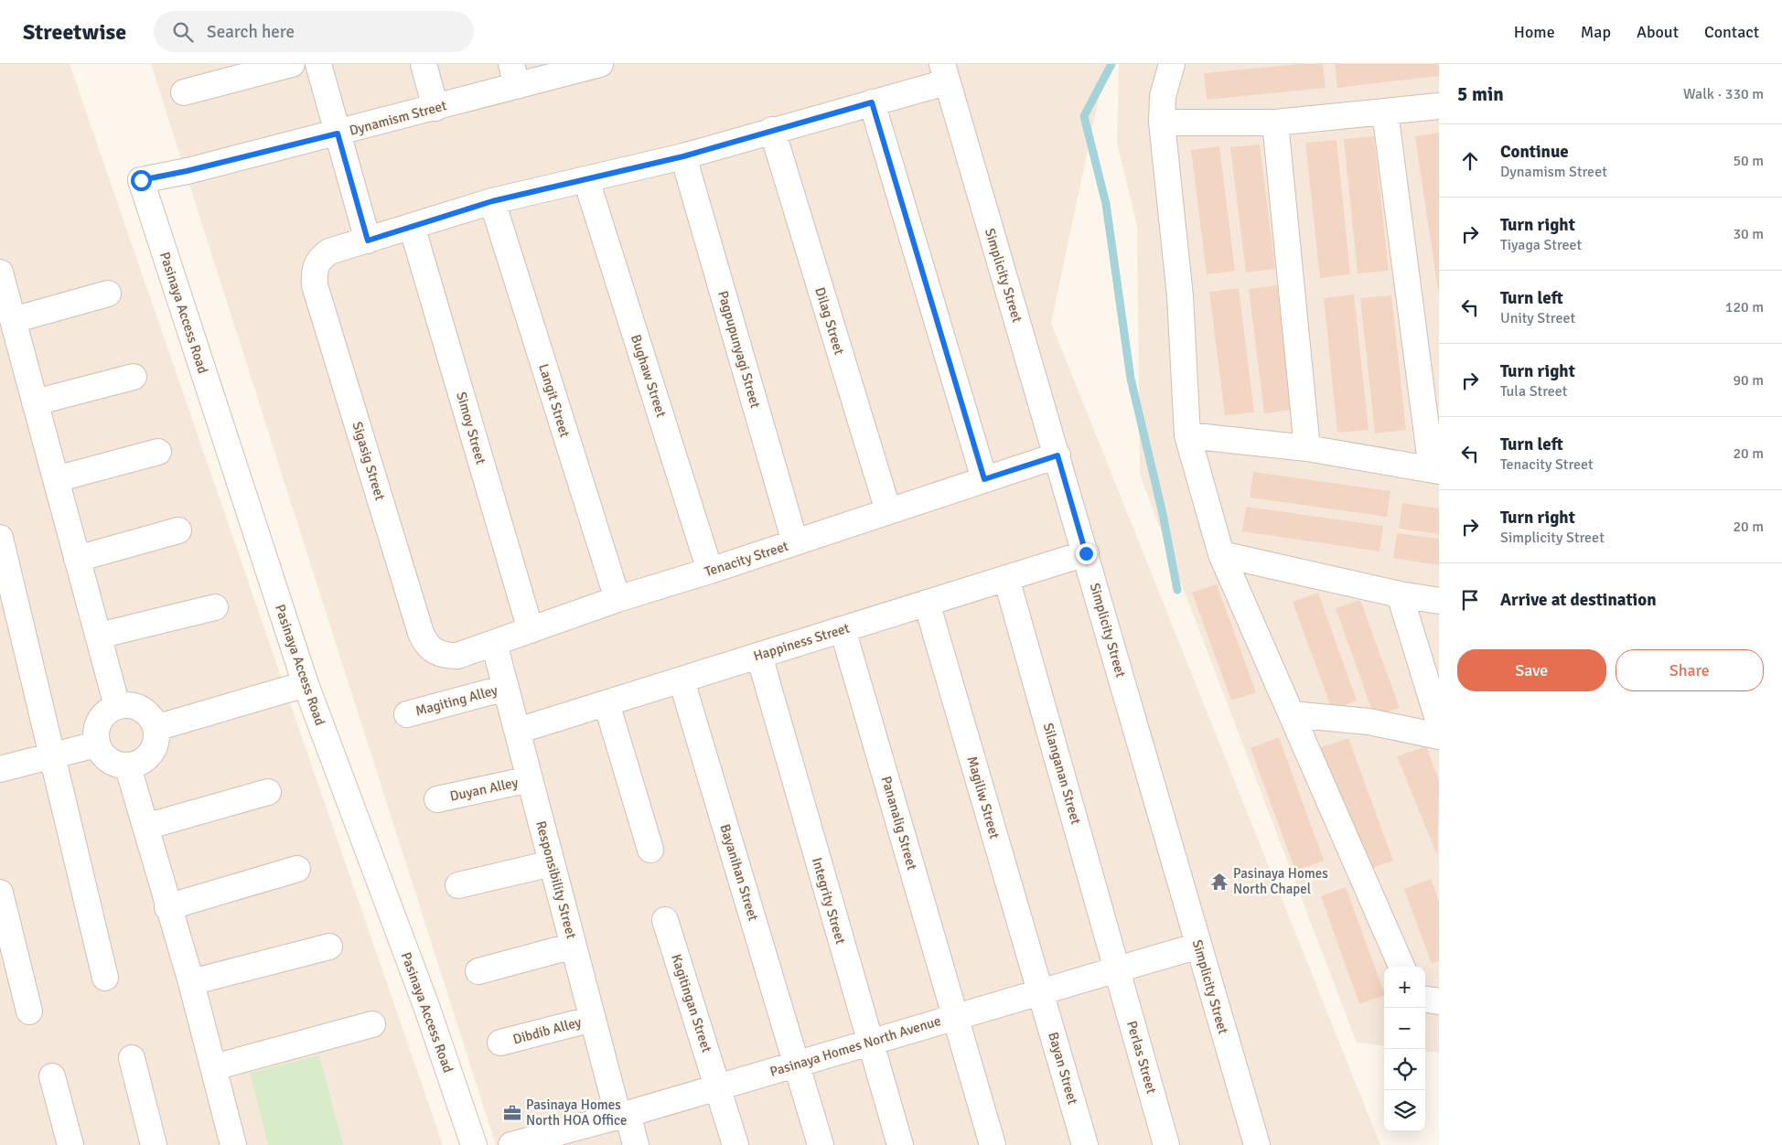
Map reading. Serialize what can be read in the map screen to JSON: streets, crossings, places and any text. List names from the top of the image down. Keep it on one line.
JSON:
{"streets":{"street":["Dynamism Street","Simplicity Street","Pasinaya Access Road","Dilag Street","Pagpupunyagi Street","Bughaw Street","Langit Street","Simoy Street","Sigasig Street","Tenacity Street","Happiness Street","Magiting Alley","Silanganan Street","Duyan Alley","Magiliw Street","Pananalig Street","Bayanihan Street","Responsibility Street","Integrity Street","Kagitingan Street","Dibdib Alley","Pasinaya Homes North Avenue","Perlas Street","Bayan Street"]},"crossings":[["Dynamism Street","Pasinaya Access Road"],["Simplicity Street","Tenacity Street"],["Simplicity Street","Happiness Street"],["Simplicity Street","Pasinaya Homes North Avenue"],["Dilag Street","Tenacity Street"],["Pagpupunyagi Street","Tenacity Street"],["Bughaw Street","Tenacity Street"],["Langit Street","Tenacity Street"],["Simoy Street","Tenacity Street"],["Sigasig Street","Tenacity Street"],["Tenacity Street","Responsibility Street"],["Happiness Street","Silanganan Street"],["Happiness Street","Magiliw Street"],["Happiness Street","Pananalig Street"],["Happiness Street","Bayanihan Street"],["Happiness Street","Responsibility Street"],["Happiness Street","Integrity Street"],["Magiting Alley","Responsibility Street"],["Silanganan Street","Pasinaya Homes North Avenue"],["Silanganan Street","Perlas Street"],["Duyan Alley","Responsibility Street"],["Magiliw Street","Pasinaya Homes North Avenue"],["Magiliw Street","Bayan Street"],["Pananalig Street","Pasinaya Homes North Avenue"],["Bayanihan Street","Pasinaya Homes North Avenue"],["Responsibility Street","Dibdib Alley"],["Responsibility Street","Pasinaya Homes North Avenue"],["Integrity Street","Pasinaya Homes North Avenue"],["Kagitingan Street","Pasinaya Homes North Avenue"],["Pasinaya Homes North Avenue","Perlas Street"],["Pasinaya Homes North Avenue","Bayan Street"]],"places":{"temple":["Pasinaya Homes North Chapel"],"office":["Pasinaya Homes North HOA Office"]},"page":{"header":"Streetwise","search":"Search here","nav":["Home","Map","About","Contact"],"heading":["5 min","Walk · 330 m"],"list":[["Continue","Dynamism Street","50 m"],["Turn right","Tiyaga Street","30 m"],["Turn left","Unity Street","120 m"],["Turn right","Tula Street","90 m"],["Turn left","Tenacity Street","20 m"],["Turn right","Simplicity Street","20 m"],"Arrive at destination"],"buttons":["Save","Share"],"map_buttons":["+","−"]}}
